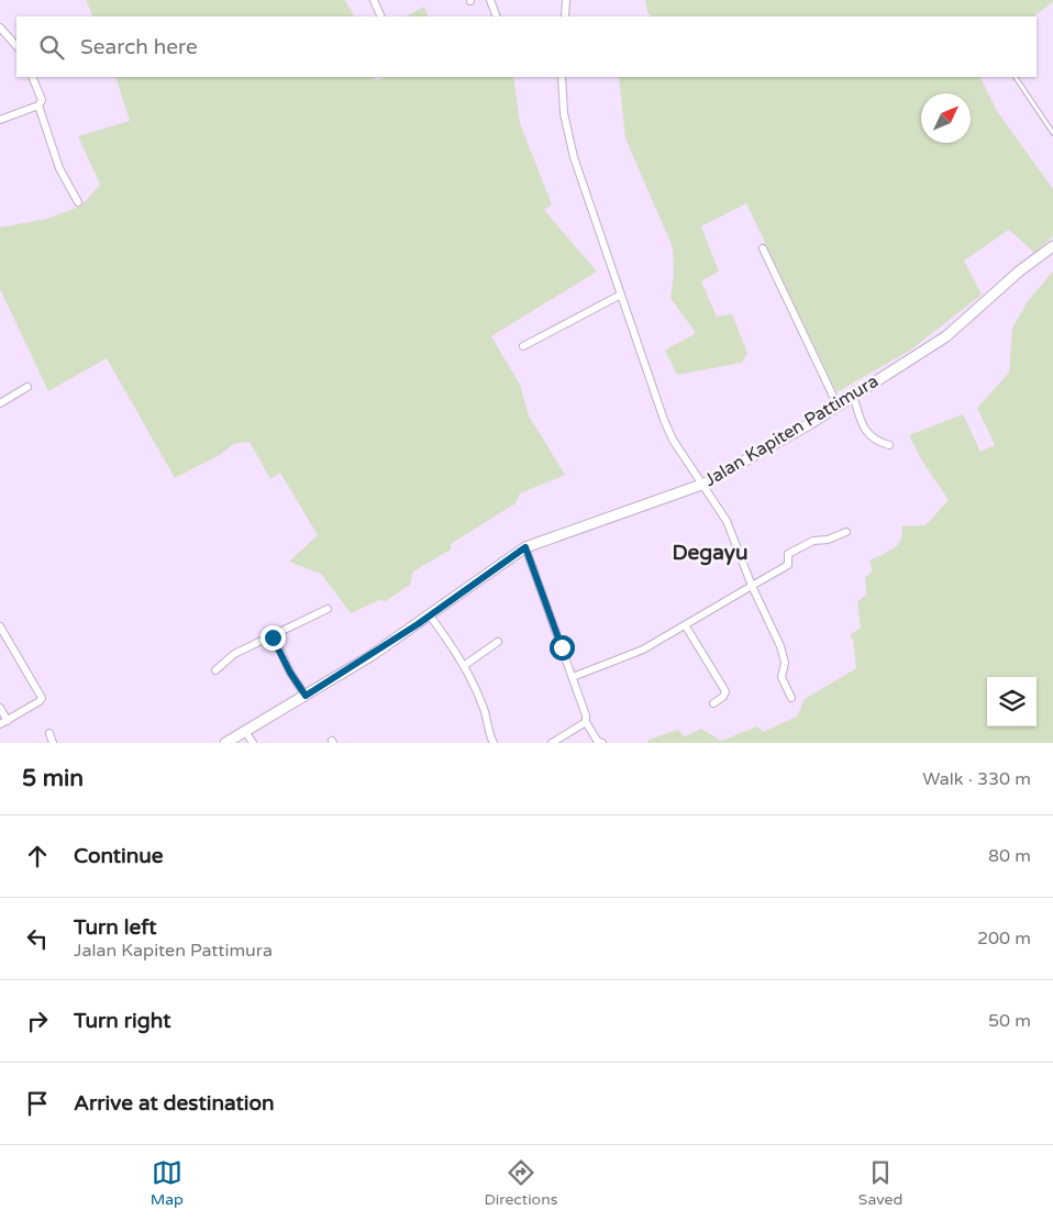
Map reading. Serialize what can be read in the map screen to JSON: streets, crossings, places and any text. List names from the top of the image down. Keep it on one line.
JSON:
{"streets":{"street":["Jalan Kapiten Pattimura"]},"districts":["Degayu"],"north":"top right","page":{"search":"Search here","heading":["5 min","Walk · 330 m"],"list":[["Continue","80 m"],["Turn left","Jalan Kapiten Pattimura","200 m"],["Turn right","50 m"],"Arrive at destination"],"nav":["Map","Directions","Saved"]}}
